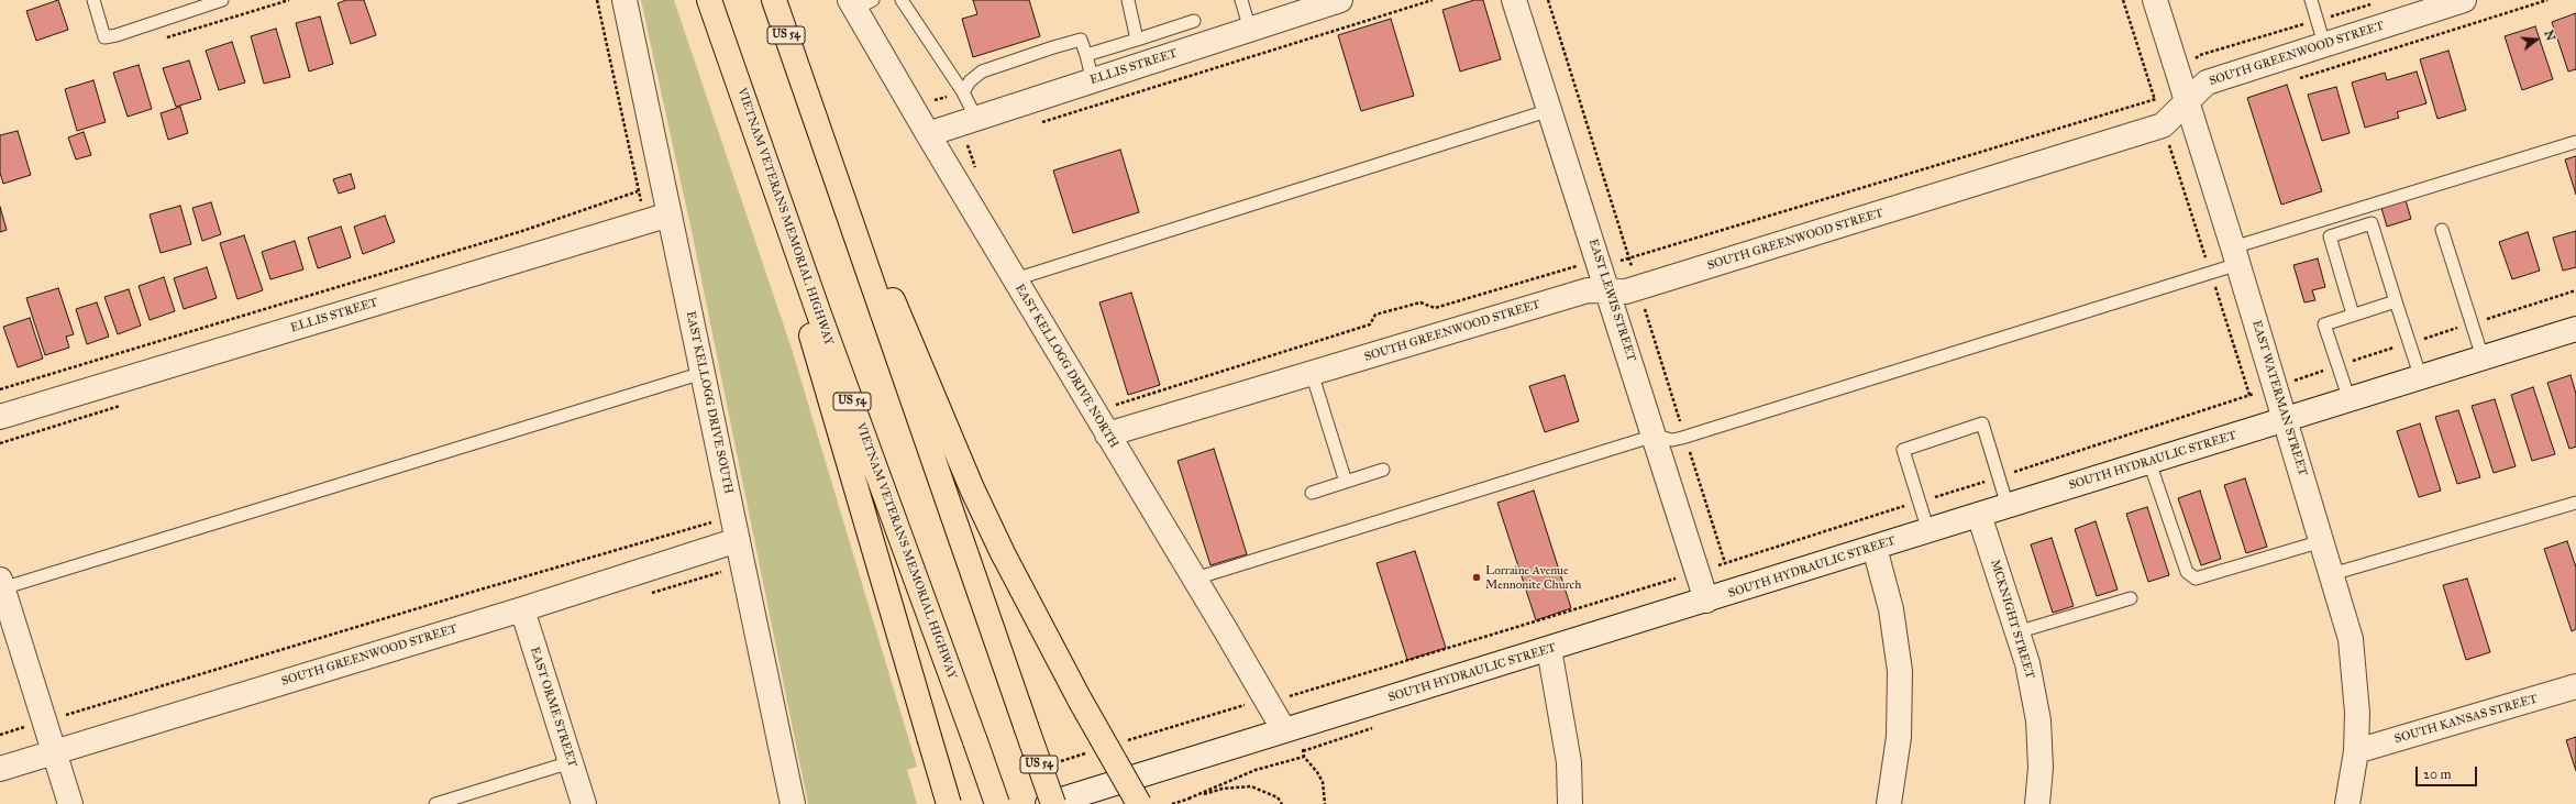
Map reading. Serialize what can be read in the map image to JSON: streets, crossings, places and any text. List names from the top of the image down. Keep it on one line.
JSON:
{"streets":{"highway":["US 54","VIETNAM VETERANS MEMORIAL HIGHWAY"],"street":["SOUTH GREENWOOD STREET","ELLIS STREET","EAST LEWIS STREET","EAST KELLOGG DRIVE NORTH","EAST WATERMAN STREET","EAST KELLOGG DRIVE SOUTH","SOUTH HYDRAULIC STREET","MCKNIGHT STREET","EAST ORME STREET","SOUTH KANSAS STREET"]},"crossings":[["SOUTH GREENWOOD STREET","EAST LEWIS STREET"],["SOUTH GREENWOOD STREET","EAST KELLOGG DRIVE NORTH"],["SOUTH GREENWOOD STREET","EAST WATERMAN STREET"],["SOUTH GREENWOOD STREET","EAST KELLOGG DRIVE SOUTH"],["SOUTH GREENWOOD STREET","EAST ORME STREET"],["ELLIS STREET","EAST KELLOGG DRIVE NORTH"],["ELLIS STREET","EAST KELLOGG DRIVE SOUTH"],["EAST LEWIS STREET","SOUTH HYDRAULIC STREET"],["EAST KELLOGG DRIVE NORTH","SOUTH HYDRAULIC STREET"],["EAST WATERMAN STREET","SOUTH HYDRAULIC STREET"],["EAST WATERMAN STREET","SOUTH KANSAS STREET"],["SOUTH HYDRAULIC STREET","MCKNIGHT STREET"]],"places":["Lorraine Avenue Mennonite Church"],"scale_bar":"20 m","north":"right"}
